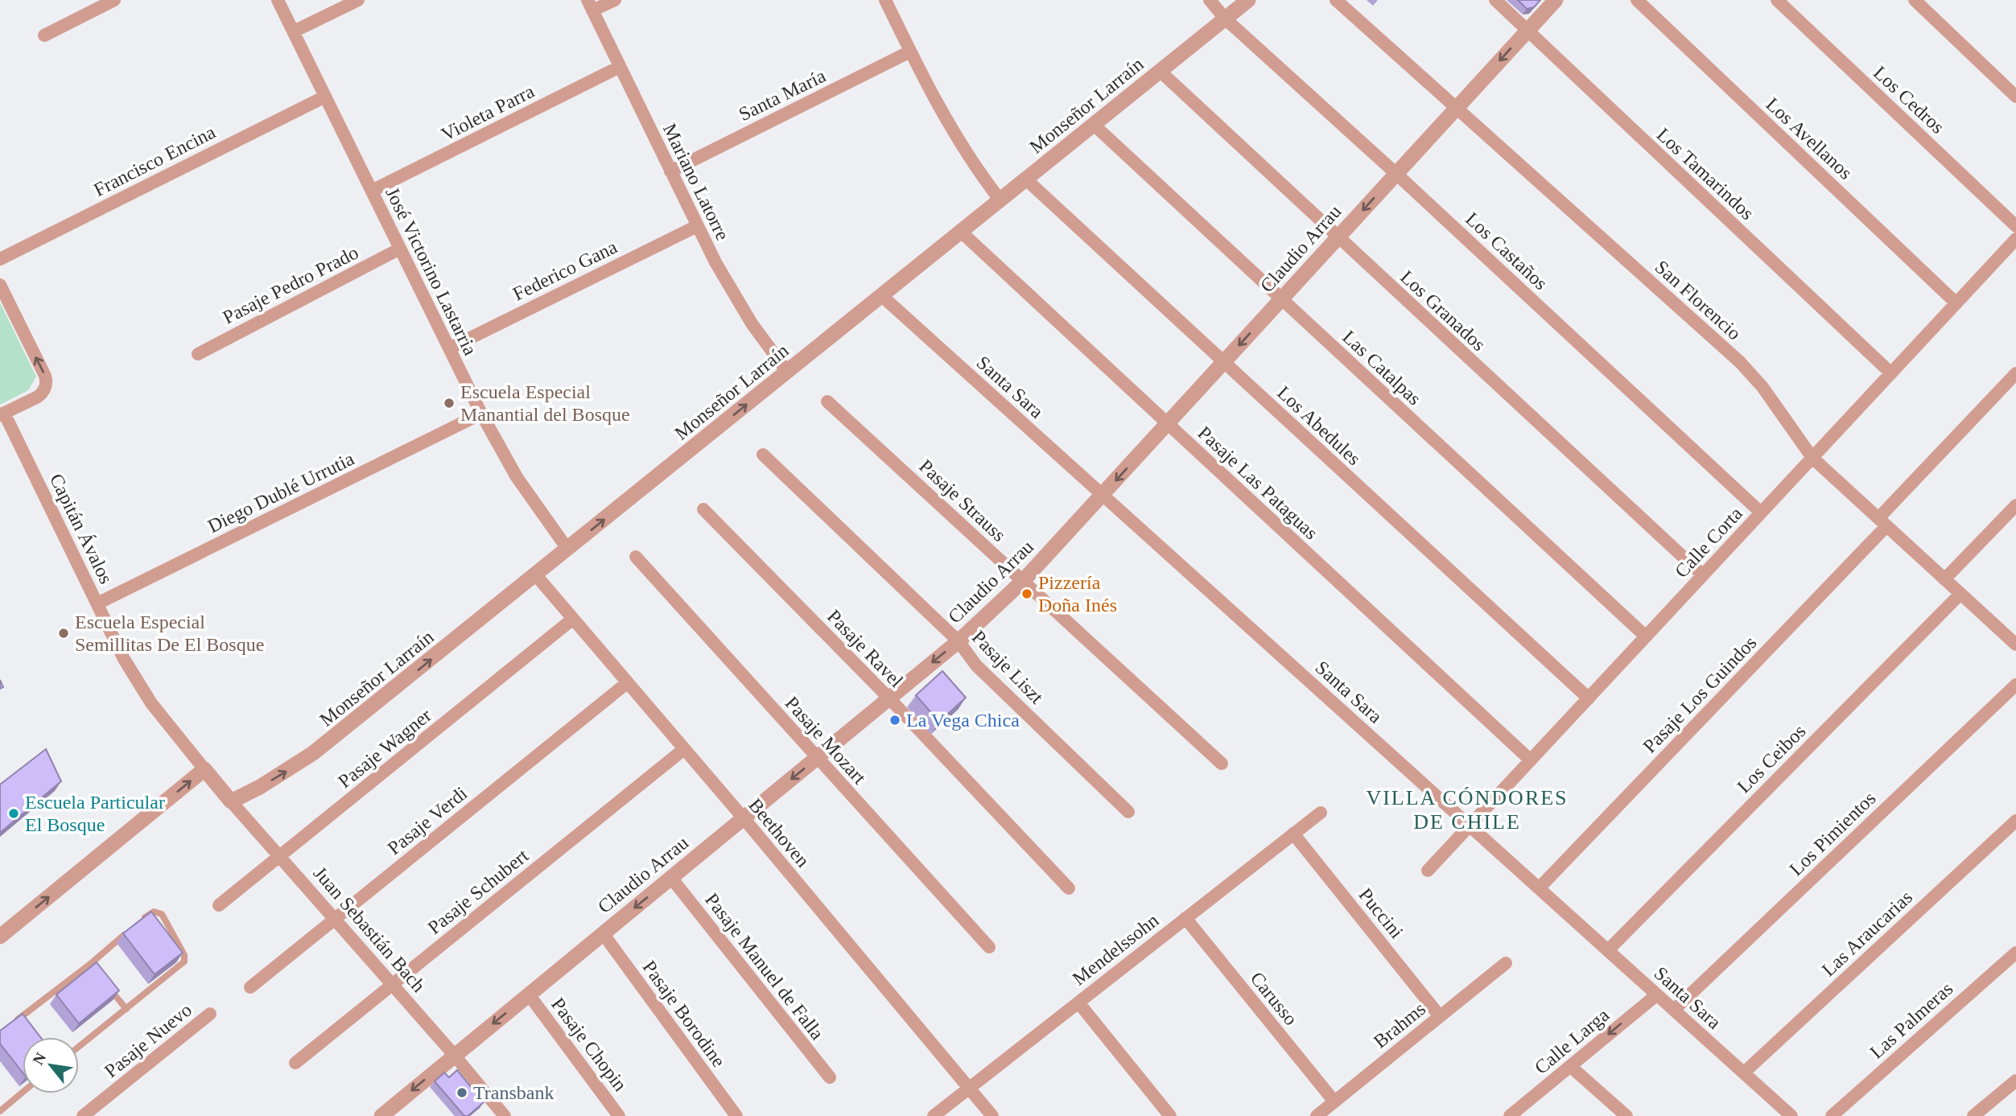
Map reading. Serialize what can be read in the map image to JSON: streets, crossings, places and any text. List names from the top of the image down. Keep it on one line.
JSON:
{"streets":{"street":["Santa María","Los Cedros","Monseñor Larraín","Violeta Parra","Los Avellanos","Francisco Encina","Los Tamarindos","Mariano Latorre","Claudio Arrau","Los Castaños","Federico Gana","José Victorino Lastarria","Pasaje Pedro Prado","San Florencio","Los Granados","Las Catalpas","Santa Sara","Los Abedules","Pasaje Las Pataguas","Diego Dublé Urrutia","Pasaje Strauss","Capitán Ávalos","Calle Corta","Pasaje Ravel","Pasaje Liszt","Pasaje Los Guindos","Pasaje Mozart","Pasaje Wagner","Los Ceibos","Pasaje Verdi","Beethoven","Los Pimientos","Pasaje Schubert","Puccini","Juan Sebastián Bach","Las Araucarias","Mendelssohn","Pasaje Manuel de Falla","Carusso","Pasaje Borodine","Las Palmeras","Brahms","Pasaje Nuevo","Calle Larga","Pasaje Chopin"]},"crossings":[["Santa María","Mariano Latorre"],["Monseñor Larraín","Mariano Latorre"],["Monseñor Larraín","Los Castaños"],["Monseñor Larraín","José Victorino Lastarria"],["Monseñor Larraín","Los Granados"],["Monseñor Larraín","Las Catalpas"],["Monseñor Larraín","Santa Sara"],["Monseñor Larraín","Los Abedules"],["Monseñor Larraín","Pasaje Las Pataguas"],["Monseñor Larraín","Beethoven"],["Monseñor Larraín","Juan Sebastián Bach"],["Violeta Parra","Mariano Latorre"],["Violeta Parra","José Victorino Lastarria"],["Los Avellanos","Calle Corta"],["Francisco Encina","José Victorino Lastarria"],["Los Tamarindos","Claudio Arrau"],["Los Tamarindos","Calle Corta"],["Mariano Latorre","Federico Gana"],["Claudio Arrau","Los Castaños"],["Claudio Arrau","San Florencio"],["Claudio Arrau","Los Granados"],["Claudio Arrau","Las Catalpas"],["Claudio Arrau","Santa Sara"],["Claudio Arrau","Los Abedules"],["Claudio Arrau","Pasaje Las Pataguas"],["Claudio Arrau","Pasaje Strauss"],["Claudio Arrau","Pasaje Ravel"],["Claudio Arrau","Pasaje Liszt"],["Claudio Arrau","Pasaje Mozart"],["Claudio Arrau","Beethoven"],["Claudio Arrau","Juan Sebastián Bach"],["Claudio Arrau","Pasaje Manuel de Falla"],["Claudio Arrau","Pasaje Borodine"],["Claudio Arrau","Pasaje Chopin"],["Los Castaños","Calle Corta"],["Federico Gana","José Victorino Lastarria"],["José Victorino Lastarria","Pasaje Pedro Prado"],["José Victorino Lastarria","Diego Dublé Urrutia"],["San Florencio","Calle Corta"],["San Florencio","Pasaje Los Guindos"],["San Florencio","Los Ceibos"],["Los Granados","Calle Corta"],["Las Catalpas","Calle Corta"],["Santa Sara","Calle Corta"],["Santa Sara","Pasaje Los Guindos"],["Santa Sara","Los Ceibos"],["Santa Sara","Los Pimientos"],["Santa Sara","Las Araucarias"],["Santa Sara","Calle Larga"],["Los Abedules","Calle Corta"],["Pasaje Las Pataguas","Calle Corta"],["Diego Dublé Urrutia","Capitán Ávalos"],["Capitán Ávalos","Juan Sebastián Bach"],["Pasaje Wagner","Beethoven"],["Pasaje Wagner","Juan Sebastián Bach"],["Pasaje Verdi","Beethoven"],["Pasaje Verdi","Juan Sebastián Bach"],["Beethoven","Pasaje Schubert"],["Beethoven","Mendelssohn"],["Pasaje Schubert","Juan Sebastián Bach"],["Puccini","Mendelssohn"],["Puccini","Brahms"],["Mendelssohn","Carusso"],["Carusso","Brahms"]],"one_way":["Monseñor Larraín","Claudio Arrau","Calle Larga"],"districts":["VILLA CÓNDORES DE CHILE"],"places":["Escuela Especial Manantial del Bosque","Pizzería Doña Inés","Escuela Especial Semillitas De El Bosque","La Vega Chica","Escuela Particular El Bosque","Transbank"],"north":"top left"}
